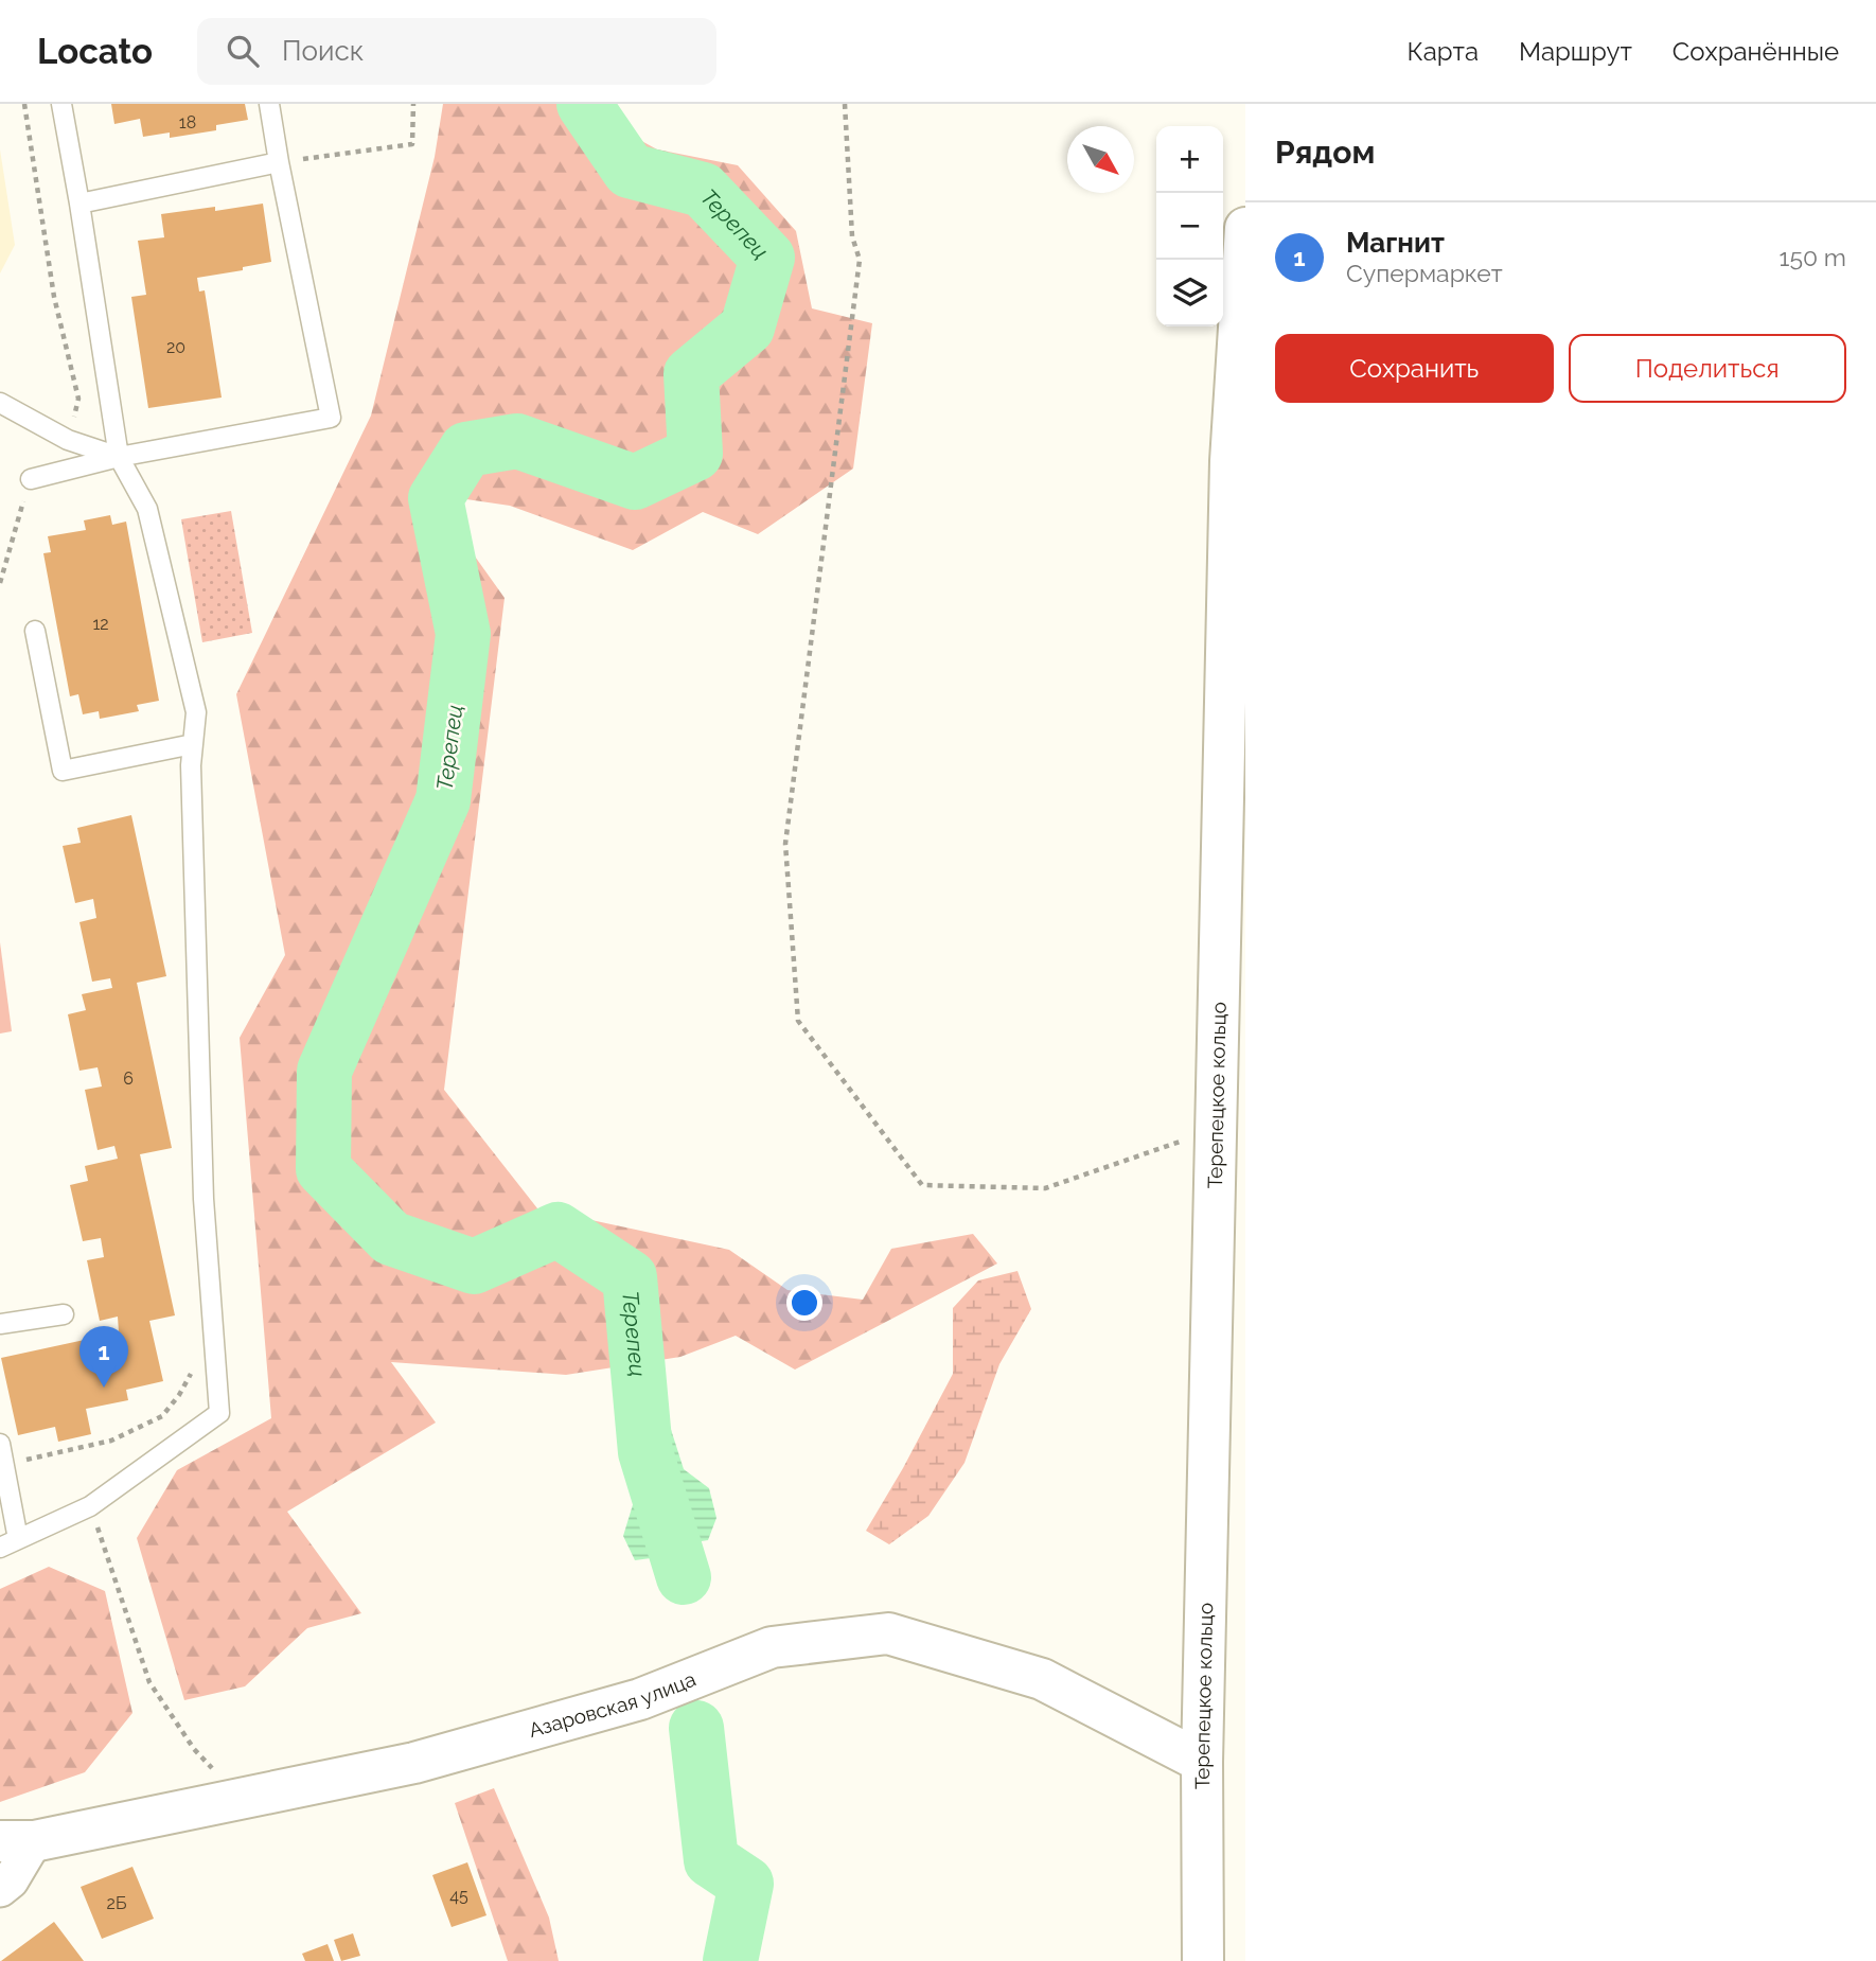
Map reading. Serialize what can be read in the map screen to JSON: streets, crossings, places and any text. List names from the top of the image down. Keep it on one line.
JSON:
{"streets":{"street":["Терепецкое кольцо","Азаровская улица"]},"crossings":[["Терепецкое кольцо","Азаровская улица"]],"water":["Терепец"],"house_numbers":["18","20","12","6","45","2Б"],"north":"bottom right","page":{"header":"Locato","search":"Поиск","nav":["Карта","Маршрут","Сохранённые"],"heading":"Рядом","map_buttons":["+","−"],"list":[{"mark":"1","name":"Магнит","note":"Супермаркет","value":"150 m"}],"buttons":["Сохранить","Поделиться"],"pins":"1"}}
